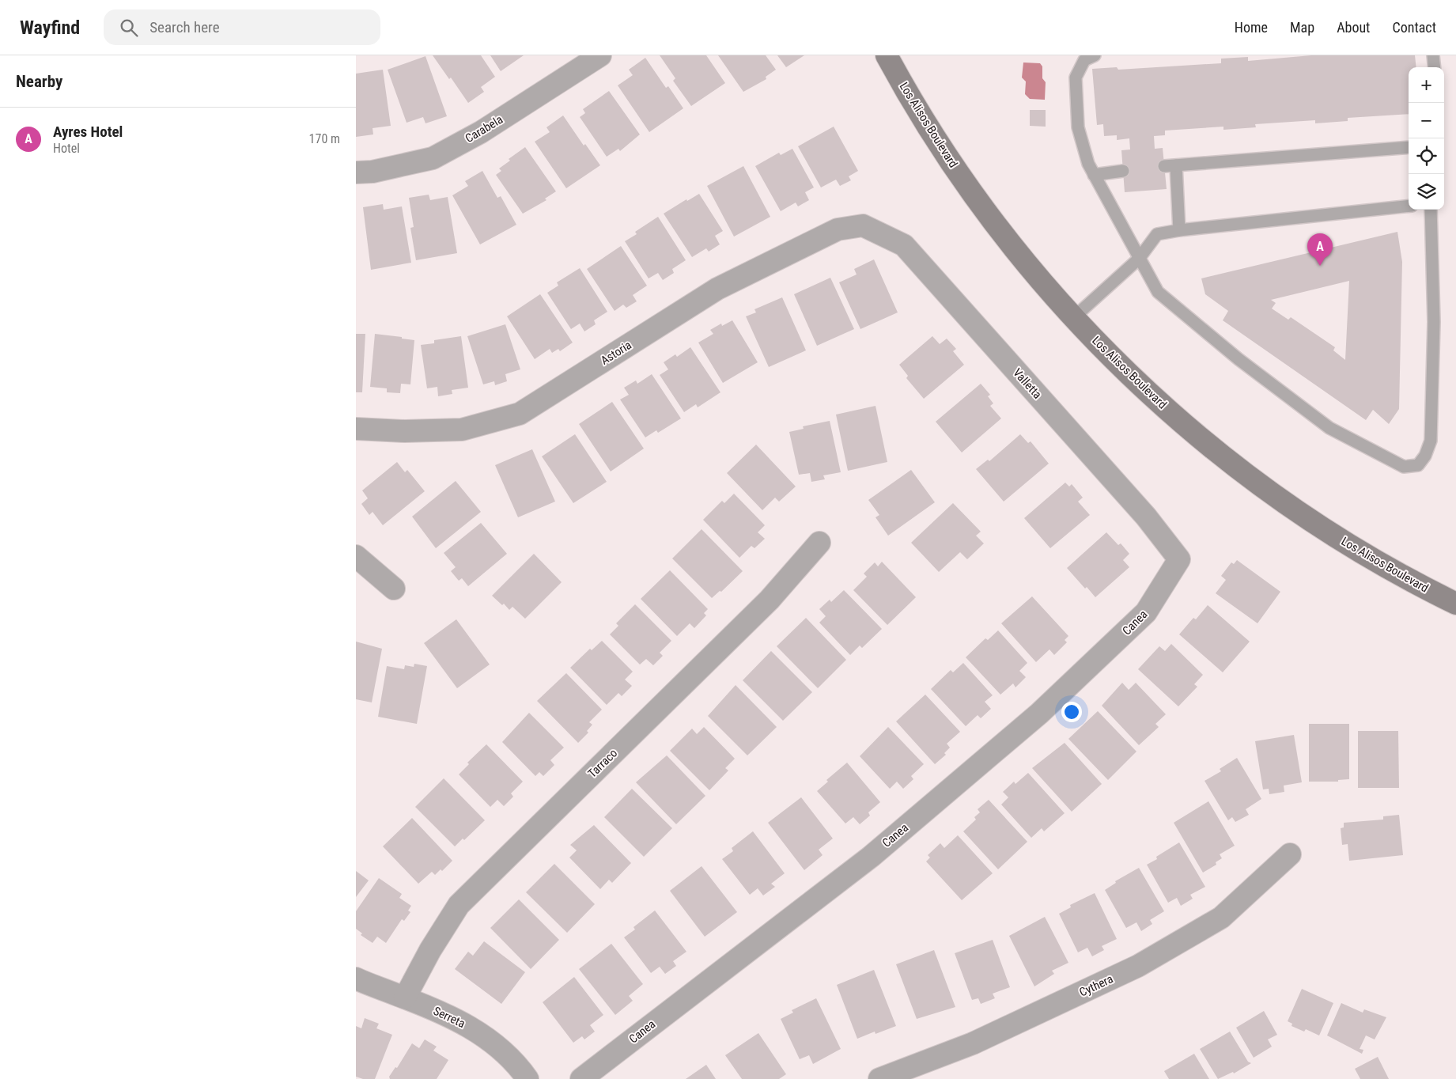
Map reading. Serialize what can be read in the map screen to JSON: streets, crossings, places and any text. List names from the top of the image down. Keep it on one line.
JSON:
{"streets":{"main road":["Los Alisos Boulevard"],"street":["Carabela","Astoria","Valletta","Canea","Tarraco","Cythera","Serreta"]},"crossings":[["Astoria","Valletta"],["Valletta","Canea"],["Tarraco","Serreta"]],"page":{"header":"Wayfind","search":"Search here","nav":["Home","Map","About","Contact"],"heading":"Nearby","map_buttons":["+","−"],"list":[{"mark":"A","name":"Ayres Hotel","note":"Hotel","value":"170 m"}],"pins":"A"}}
